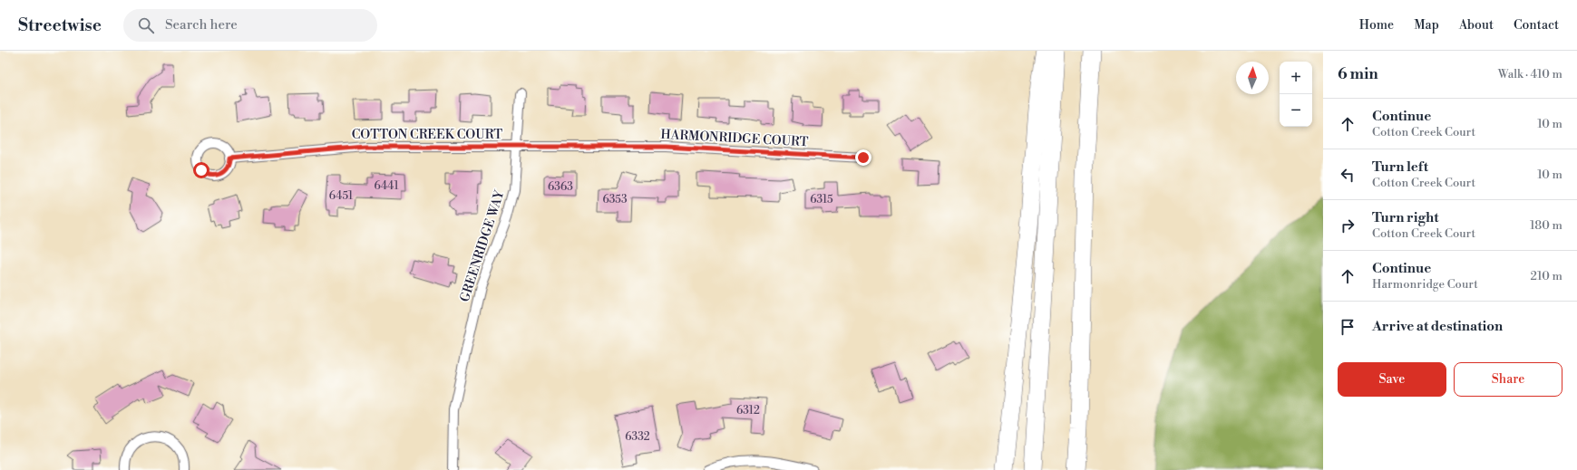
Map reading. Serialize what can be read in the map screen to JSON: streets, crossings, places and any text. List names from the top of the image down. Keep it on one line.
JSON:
{"streets":{"street":["COTTON CREEK COURT","HARMONRIDGE COURT","GREENRIDGE WAY"]},"crossings":[["COTTON CREEK COURT","HARMONRIDGE COURT"],["COTTON CREEK COURT","GREENRIDGE WAY"],["HARMONRIDGE COURT","GREENRIDGE WAY"]],"house_numbers":["6441","6363","6451","6353","6315","6312","6332"],"north":"top","page":{"header":"Streetwise","search":"Search here","nav":["Home","Map","About","Contact"],"heading":["6 min","Walk · 410 m"],"map_buttons":["+","−"],"list":[["Continue","Cotton Creek Court","10 m"],["Turn left","Cotton Creek Court","10 m"],["Turn right","Cotton Creek Court","180 m"],["Continue","Harmonridge Court","210 m"],"Arrive at destination"],"buttons":["Save","Share"]}}
